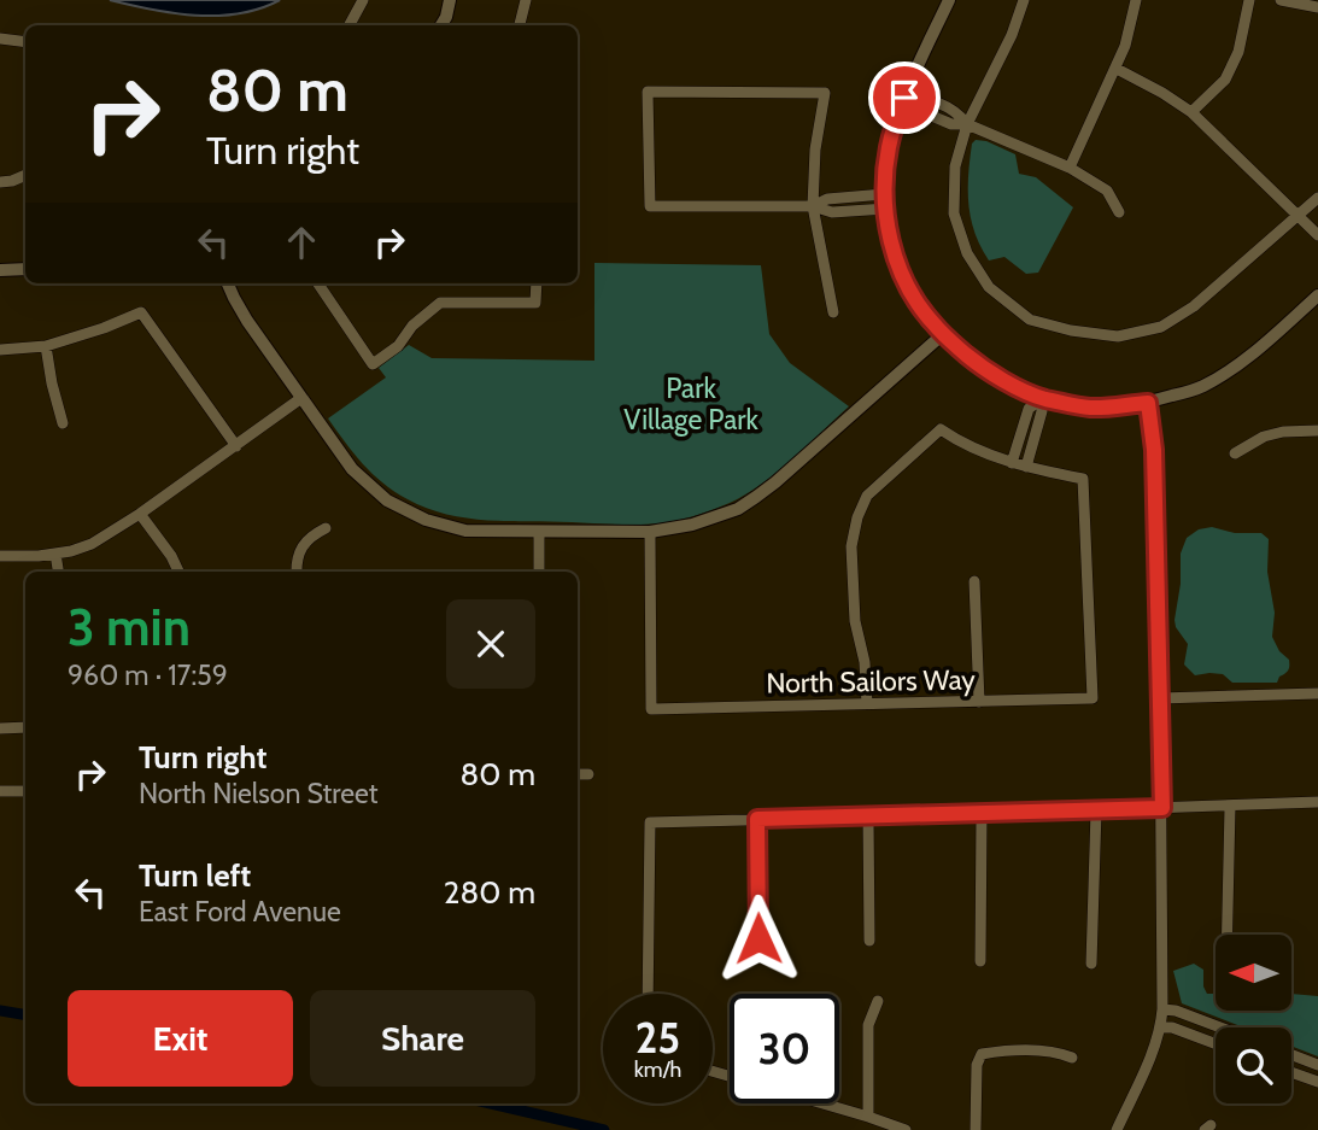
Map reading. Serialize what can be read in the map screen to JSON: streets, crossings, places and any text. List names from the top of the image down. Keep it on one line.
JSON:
{"streets":{"street":["North Sailors Way"]},"parks":["Park Village Park"],"north":"left","page":{"turn":["80 m","Turn right"],"heading":["3 min","960 m · 17:59"],"list":[{"name":"Turn right","note":"North Nielson Street","value":"80 m"},{"name":"Turn left","note":"East Ford Avenue","value":"280 m"}],"buttons":["Exit","Share"],"speed":"25 km/h","limit":"30"}}
